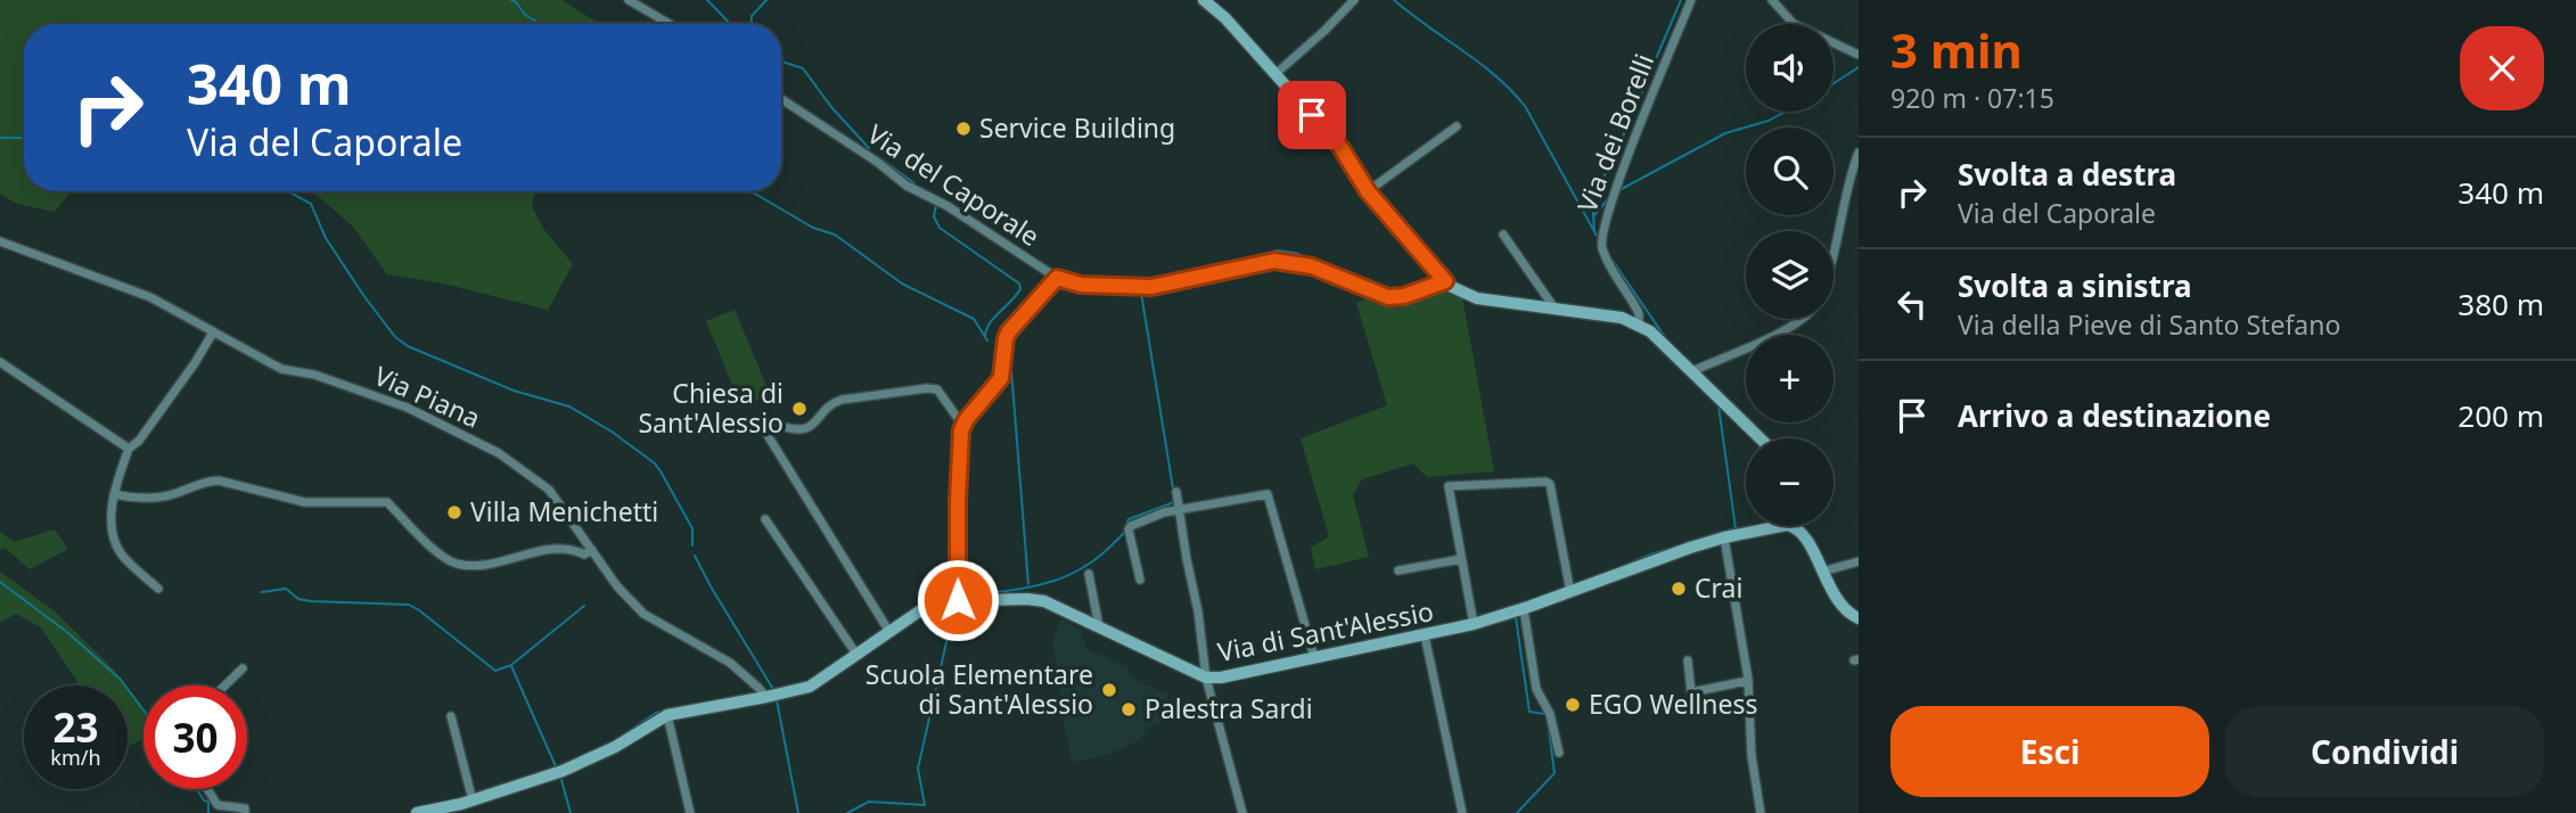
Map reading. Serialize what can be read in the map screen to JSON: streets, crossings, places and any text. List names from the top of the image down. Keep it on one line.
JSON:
{"streets":{"street":["Via dei Borelli","Via del Caporale","Via Piana","Via di Sant'Alessio"]},"crossings":[["Via Piana","Via di Sant'Alessio"]],"places":["Service Building","Chiesa di Sant'Alessio","Villa Menichetti","Crai","Scuola Elementare di Sant'Alessio","EGO Wellness","Palestra Sardi"],"page":{"heading":["3 min","920 m · 07:15"],"map_buttons":["+","−"],"turn":["340 m","Via del Caporale"],"list":[{"name":"Svolta a destra","note":"Via del Caporale","value":"340 m"},{"name":"Svolta a sinistra","note":"Via della Pieve di Santo Stefano","value":"380 m"},{"name":"Arrivo a destinazione","value":"200 m"}],"speed":"23 km/h","limit":"30","buttons":["Esci","Condividi"]}}
